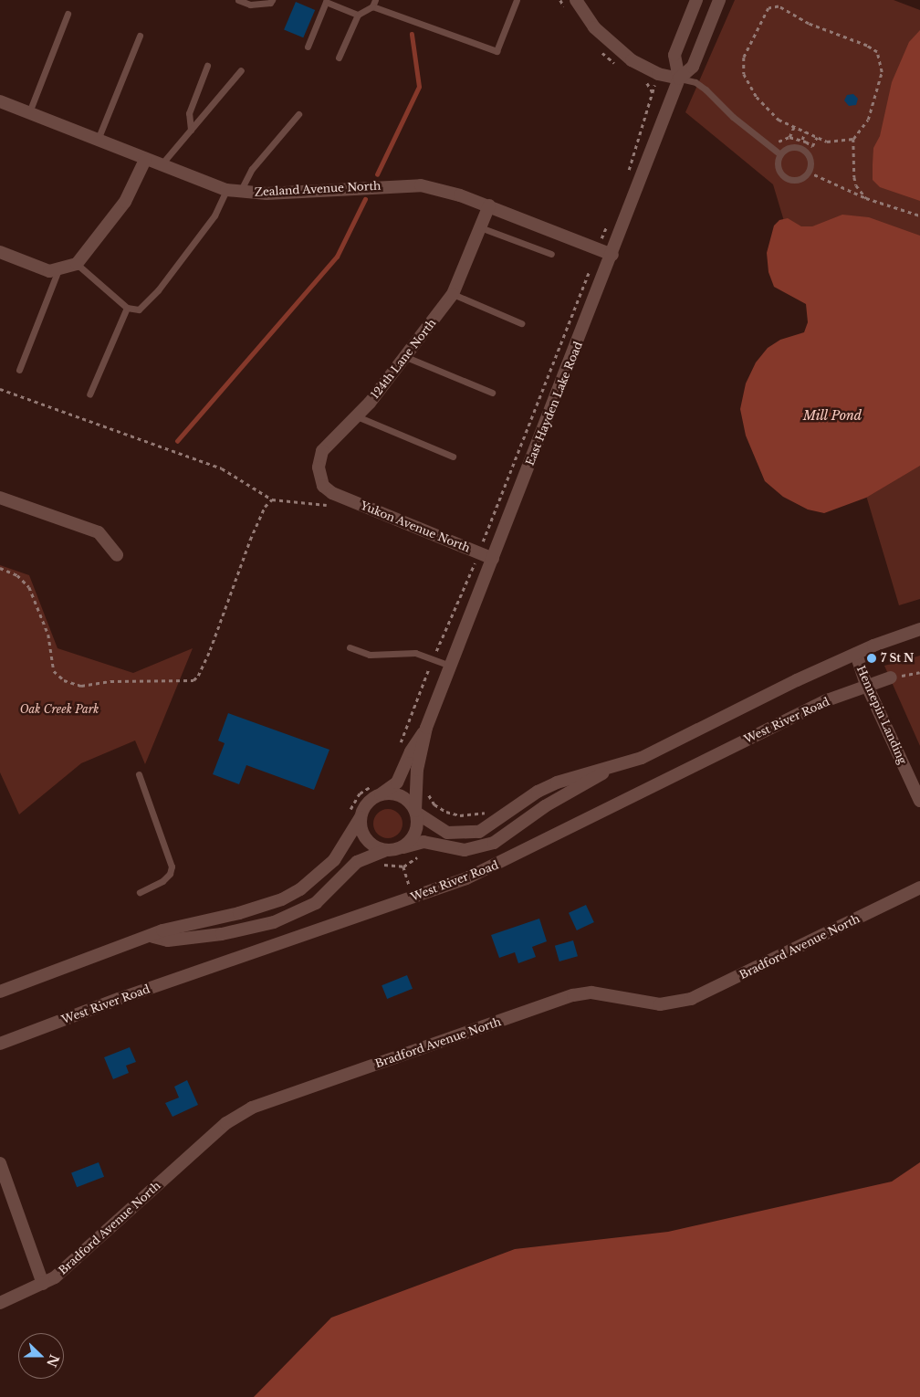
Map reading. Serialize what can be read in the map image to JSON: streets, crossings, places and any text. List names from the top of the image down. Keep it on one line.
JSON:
{"streets":{"street":["Zealand Avenue North","124th Lane North","East Hayden Lake Road","Yukon Avenue North","Hennepin Landing","West River Road","Bradford Avenue North"]},"crossings":[["Zealand Avenue North","124th Lane North"],["Zealand Avenue North","East Hayden Lake Road"],["124th Lane North","Yukon Avenue North"],["East Hayden Lake Road","Yukon Avenue North"],["East Hayden Lake Road","West River Road"],["Hennepin Landing","West River Road"]],"water":["Mill Pond"],"parks":["Oak Creek Park"],"places":["7 St N"],"north":"right"}
